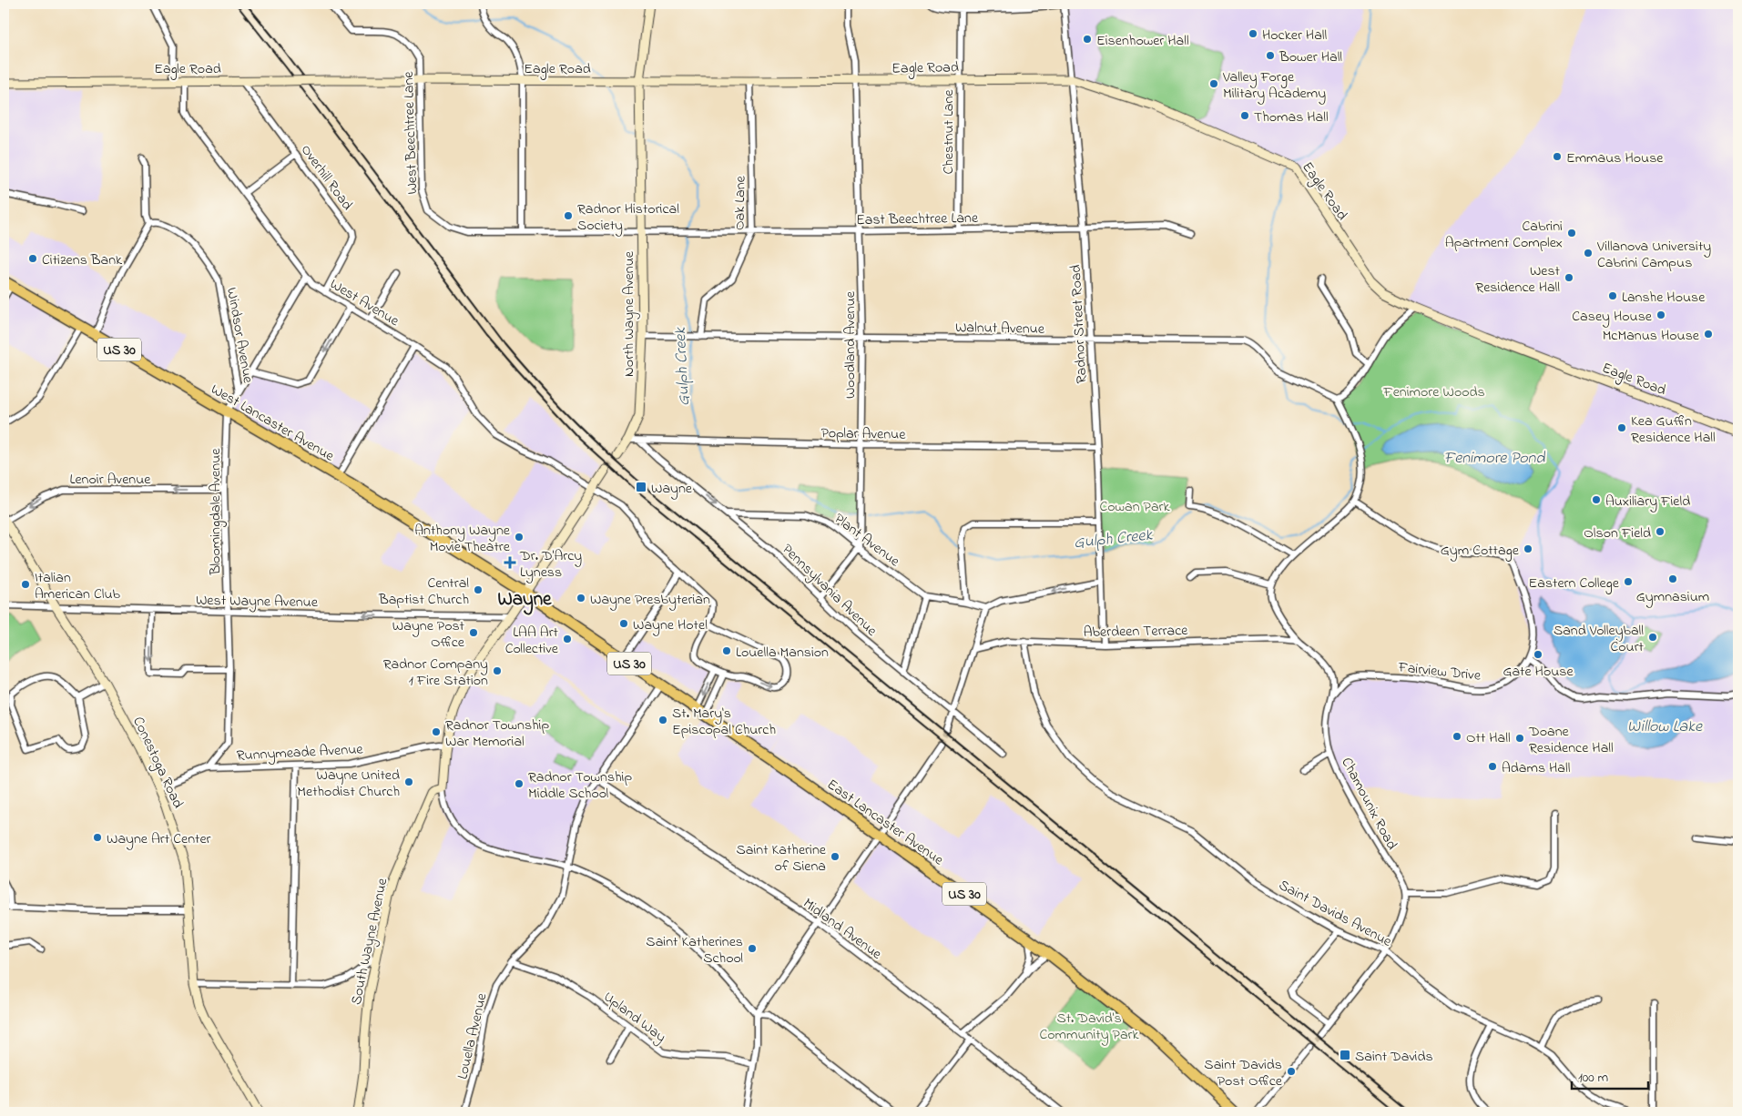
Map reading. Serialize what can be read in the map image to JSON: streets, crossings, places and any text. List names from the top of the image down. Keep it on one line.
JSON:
{"streets":{"highway":["US 30","West Lancaster Avenue","East Lancaster Avenue"],"street":["Eagle Road","Chestnut Lane","West Beechtree Lane","Overhill Road","Oak Lane","East Beechtree Lane","West Avenue","North Wayne Avenue","Radnor Street Road","Walnut Avenue","Windsor Avenue","Woodland Avenue","Poplar Avenue","Lenoir Avenue","Bloomingdale Avenue","Plant Avenue","Pennsylvania Avenue","West Wayne Avenue","Aberdeen Terrace","Fairview Drive","Runnymeade Avenue","Conestoga Road","Chamounix Road","Saint Davids Avenue","Midland Avenue","South Wayne Avenue","Upland Way","Louella Avenue"]},"crossings":[["Eagle Road","Chestnut Lane"],["Eagle Road","West Beechtree Lane"],["Eagle Road","Overhill Road"],["Eagle Road","Oak Lane"],["Eagle Road","West Avenue"],["Eagle Road","North Wayne Avenue"],["Eagle Road","Radnor Street Road"],["Eagle Road","Woodland Avenue"],["Chestnut Lane","East Beechtree Lane"],["West Beechtree Lane","East Beechtree Lane"],["West Beechtree Lane","North Wayne Avenue"],["Overhill Road","West Avenue"],["Oak Lane","East Beechtree Lane"],["Oak Lane","Walnut Avenue"],["East Beechtree Lane","North Wayne Avenue"],["East Beechtree Lane","Radnor Street Road"],["East Beechtree Lane","Woodland Avenue"],["North Wayne Avenue","Walnut Avenue"],["North Wayne Avenue","Poplar Avenue"],["Radnor Street Road","Walnut Avenue"],["Radnor Street Road","Poplar Avenue"],["Radnor Street Road","Aberdeen Terrace"],["Walnut Avenue","Woodland Avenue"],["Woodland Avenue","Poplar Avenue"],["Woodland Avenue","Plant Avenue"],["West Lancaster Avenue","Bloomingdale Avenue"],["West Lancaster Avenue","East Lancaster Avenue"],["Poplar Avenue","Pennsylvania Avenue"],["Lenoir Avenue","Bloomingdale Avenue"],["Lenoir Avenue","Conestoga Road"],["Bloomingdale Avenue","West Wayne Avenue"],["Bloomingdale Avenue","Runnymeade Avenue"],["Plant Avenue","Pennsylvania Avenue"],["West Wayne Avenue","Conestoga Road"],["Aberdeen Terrace","Saint Davids Avenue"],["Fairview Drive","Chamounix Road"],["East Lancaster Avenue","Louella Avenue"],["Midland Avenue","Louella Avenue"],["Upland Way","Louella Avenue"]],"one_way":["Lenoir Avenue","West Wayne Avenue"],"districts":["Wayne"],"water":["Gulph Creek","Fenimore Pond","Willow Lake"],"parks":["Fenimore Woods","Cowan Park","St. David's Community Park"],"places":{"other":["Hocker Hall","Eisenhower Hall","Bower Hall","Valley Forge Military Academy","Thomas Hall","Emmaus House","Radnor Historical Society","Cabrini Apartment Complex","Villanova University Cabrini Campus","Citizens Bank","West Residence Hall","Lanshe House","Casey House","McManus House","Kea Guffin Residence Hall","Auxiliary Field","Olson Field","Anthony Wayne Movie Theatre","Gym Cottage","Gymnasium","Eastern College","Italian American Club","Central Baptist Church","Wayne Presbyterian","Wayne Hotel","Wayne Post Office","Sand Volleyball Court","LAA Art Collective","Louella Mansion","Gate House","Radnor Company 1 Fire Station","St. Mary's Episcopal Church","Radnor Township War Memorial","Ott Hall","Doane Residence Hall","Adams Hall","Wayne United Methodist Church","Radnor Township Middle School","Wayne Art Center","Saint Katherine of Siena","Saint Katherines School","Saint Davids Post Office"],"transit":["Wayne","Saint Davids"],"health":["Dr. D'Arcy Lyness"]},"scale_bar":"100 m"}
